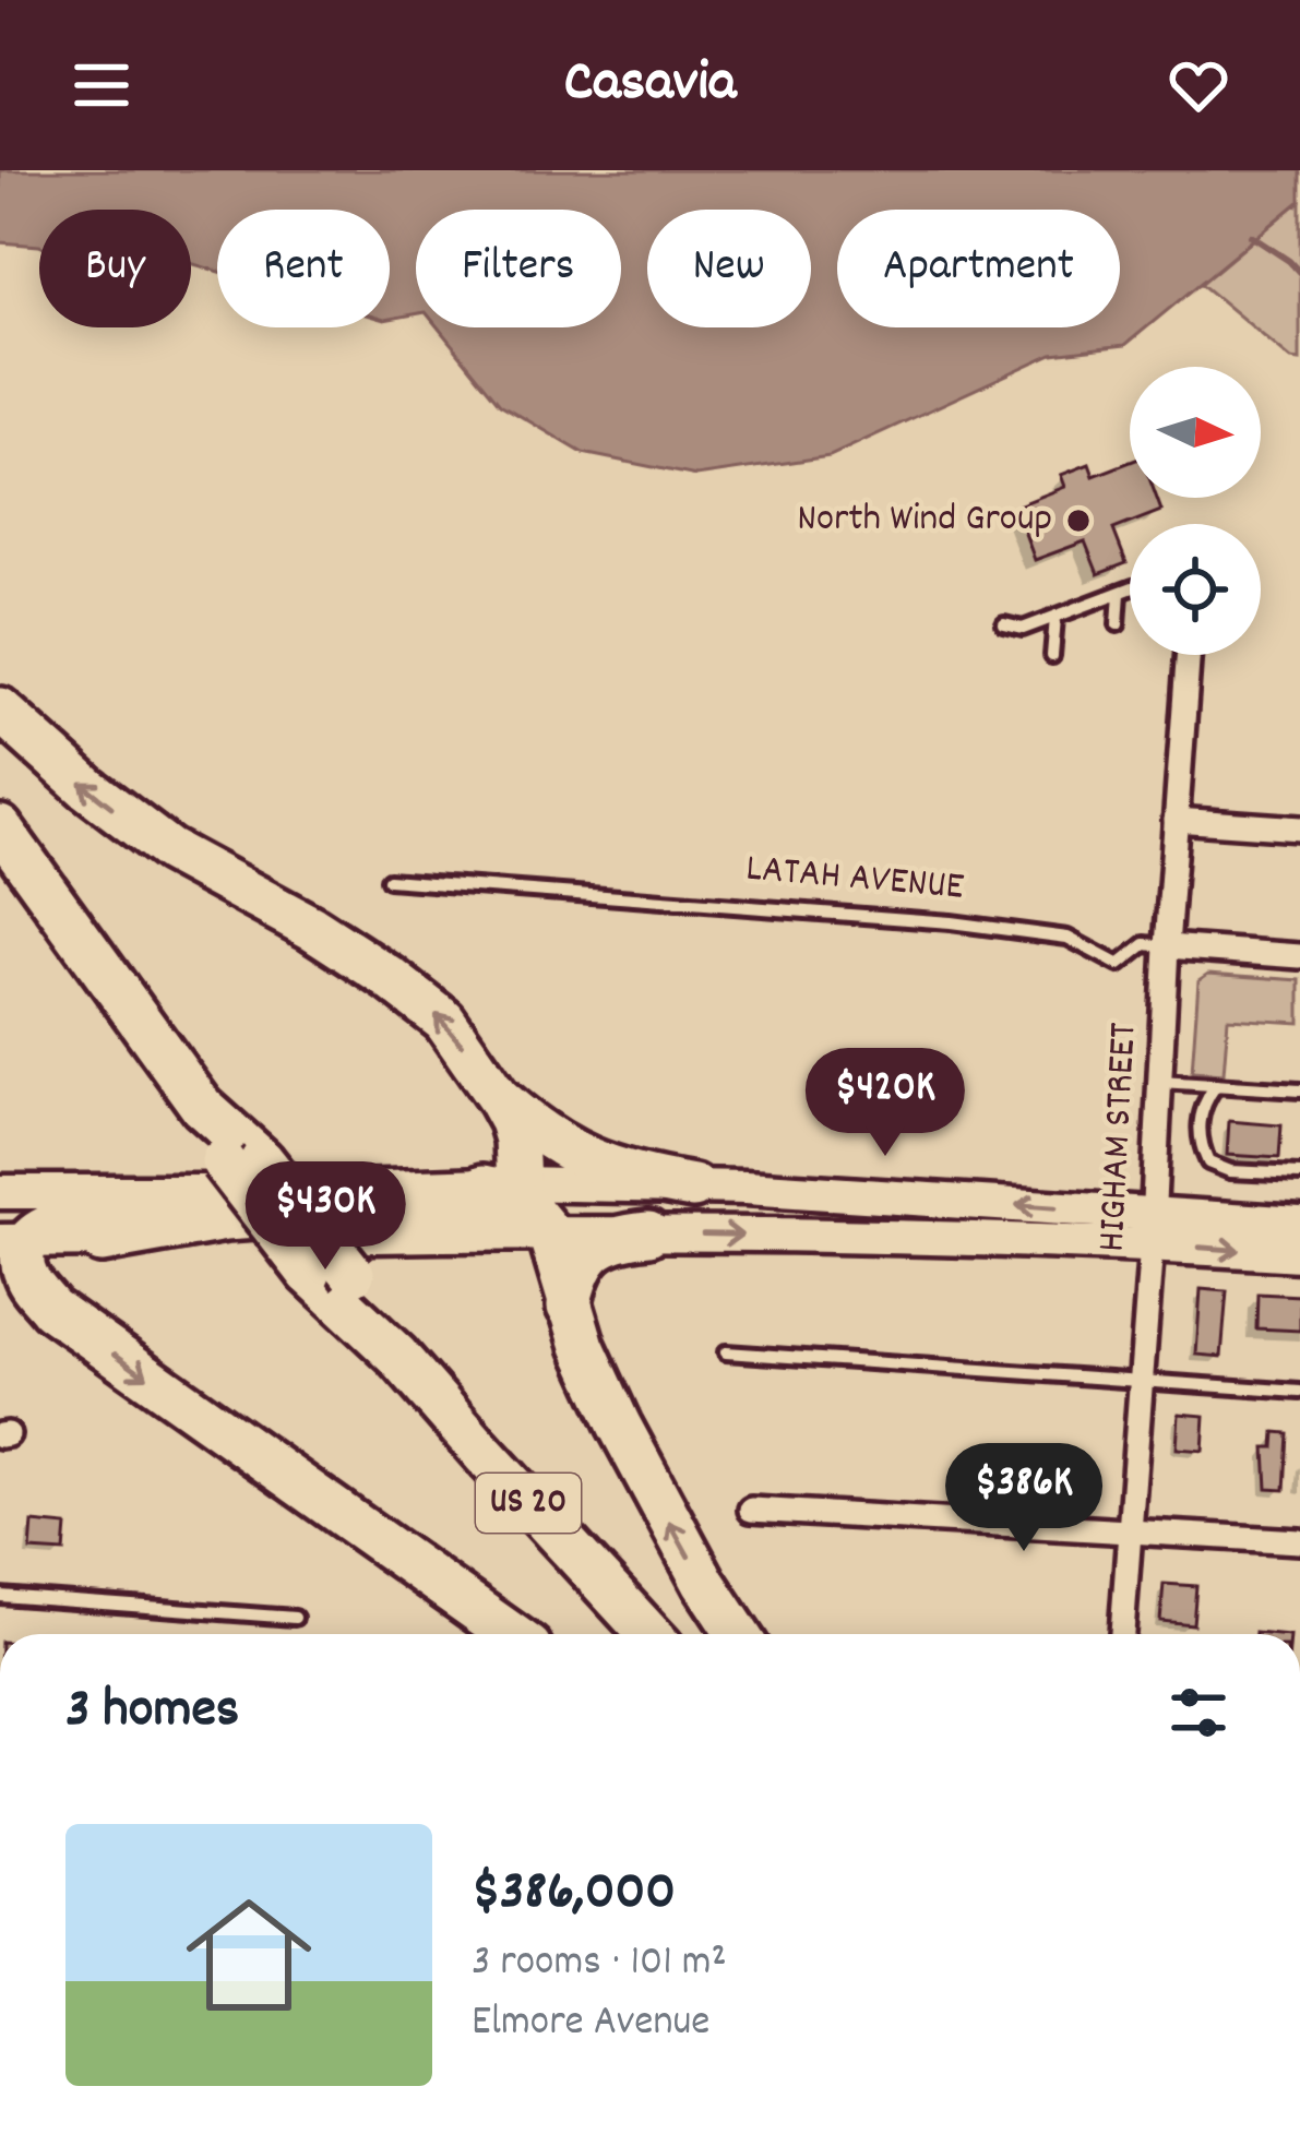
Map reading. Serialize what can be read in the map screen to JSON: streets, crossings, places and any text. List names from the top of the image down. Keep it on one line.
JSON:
{"streets":{"highway":["US 20"],"street":["LATAH AVENUE","HIGHAM STREET"]},"crossings":[["LATAH AVENUE","HIGHAM STREET"]],"places":["North Wind Group"],"north":"right","page":{"header":"Casavia","chip":["Buy","Rent","Filters","New","Apartment"],"price":["$420K","$430K","$386K"],"heading":"3 homes","list":[{"name":"$386,000","note":"3 rooms · 101 m² · Elmore Avenue"}]}}
